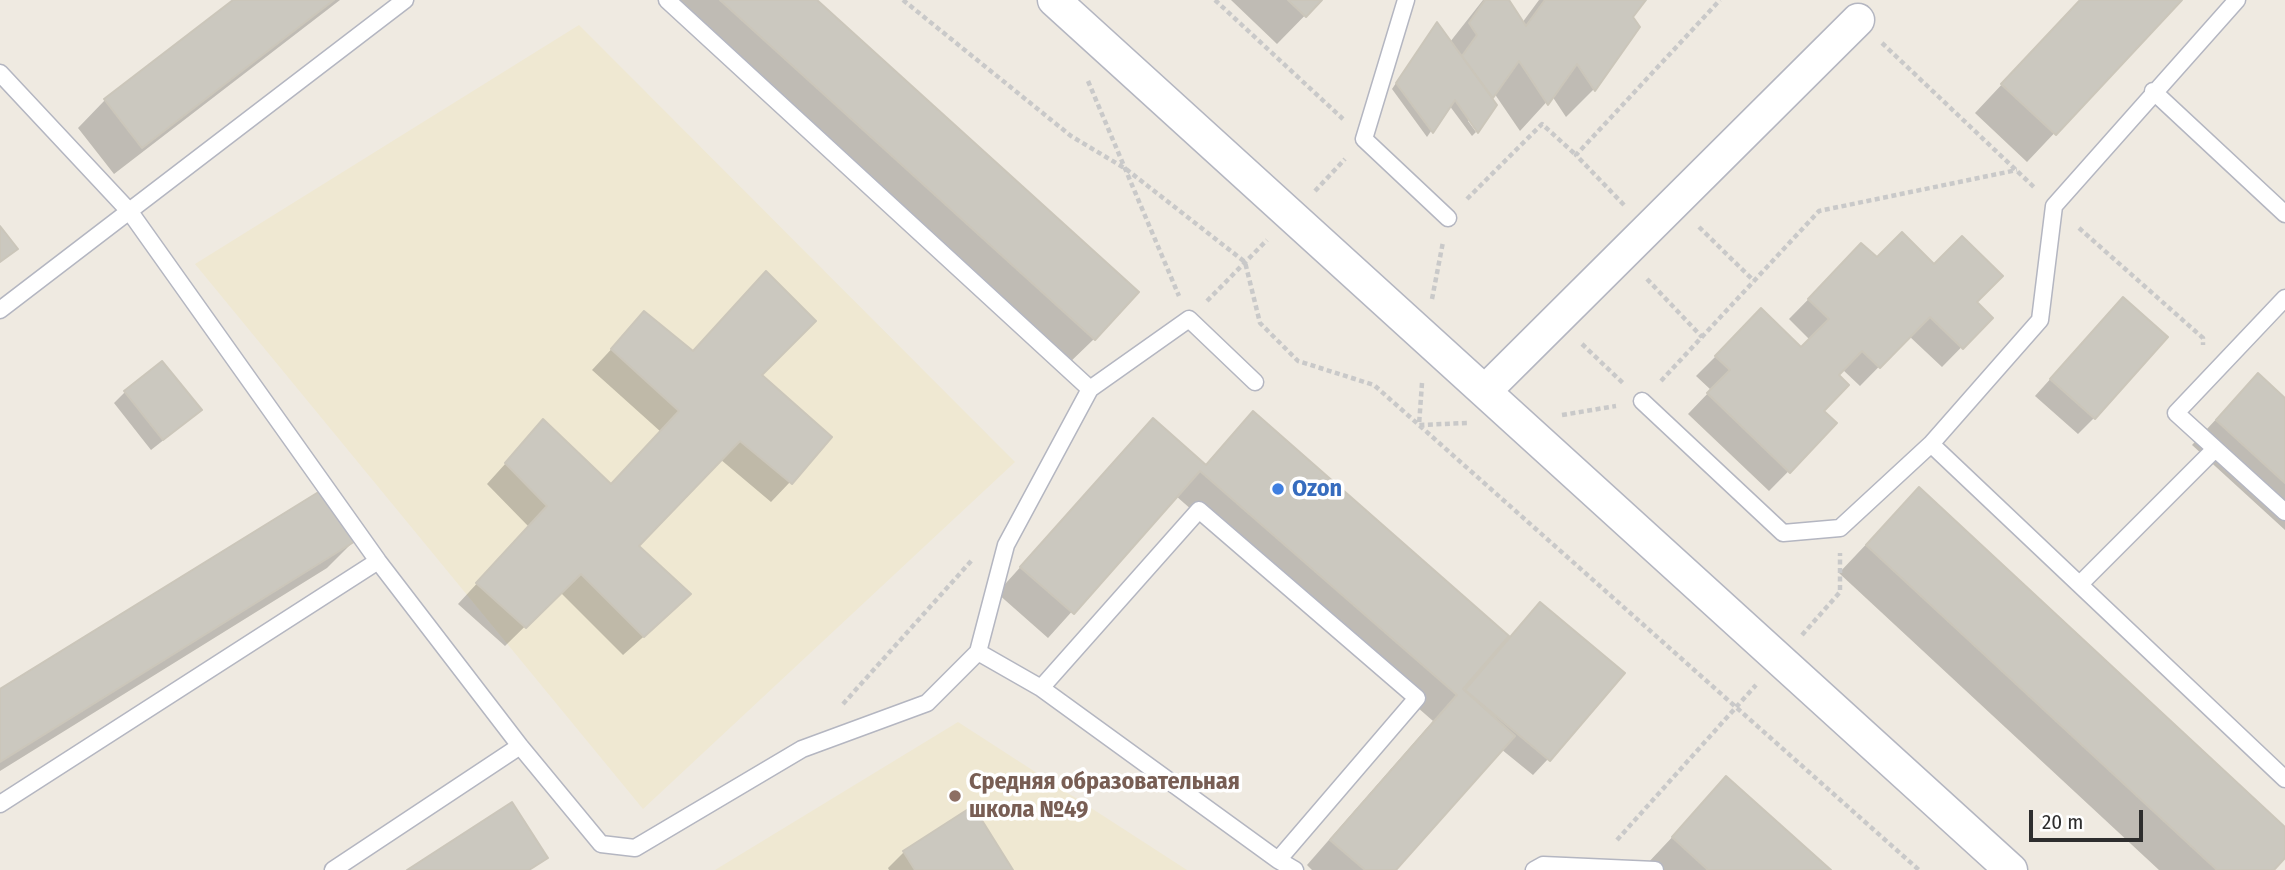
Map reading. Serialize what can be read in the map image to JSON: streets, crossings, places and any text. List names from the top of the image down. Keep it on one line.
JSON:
{"places":["Ozon","Средняя образовательная школа №49"],"scale_bar":"20 m"}
